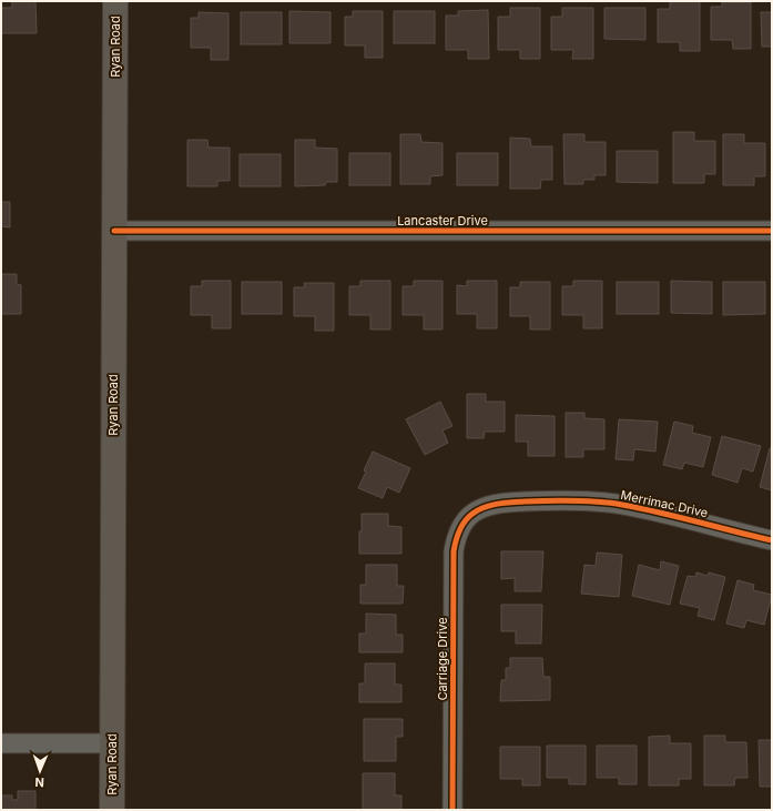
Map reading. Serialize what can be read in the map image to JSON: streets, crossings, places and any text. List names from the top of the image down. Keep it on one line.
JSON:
{"streets":{"main road":["Ryan Road"],"street":["Lancaster Drive","Merrimac Drive","Carriage Drive"]},"crossings":[["Ryan Road","Lancaster Drive"],["Merrimac Drive","Carriage Drive"]],"north":"bottom"}
